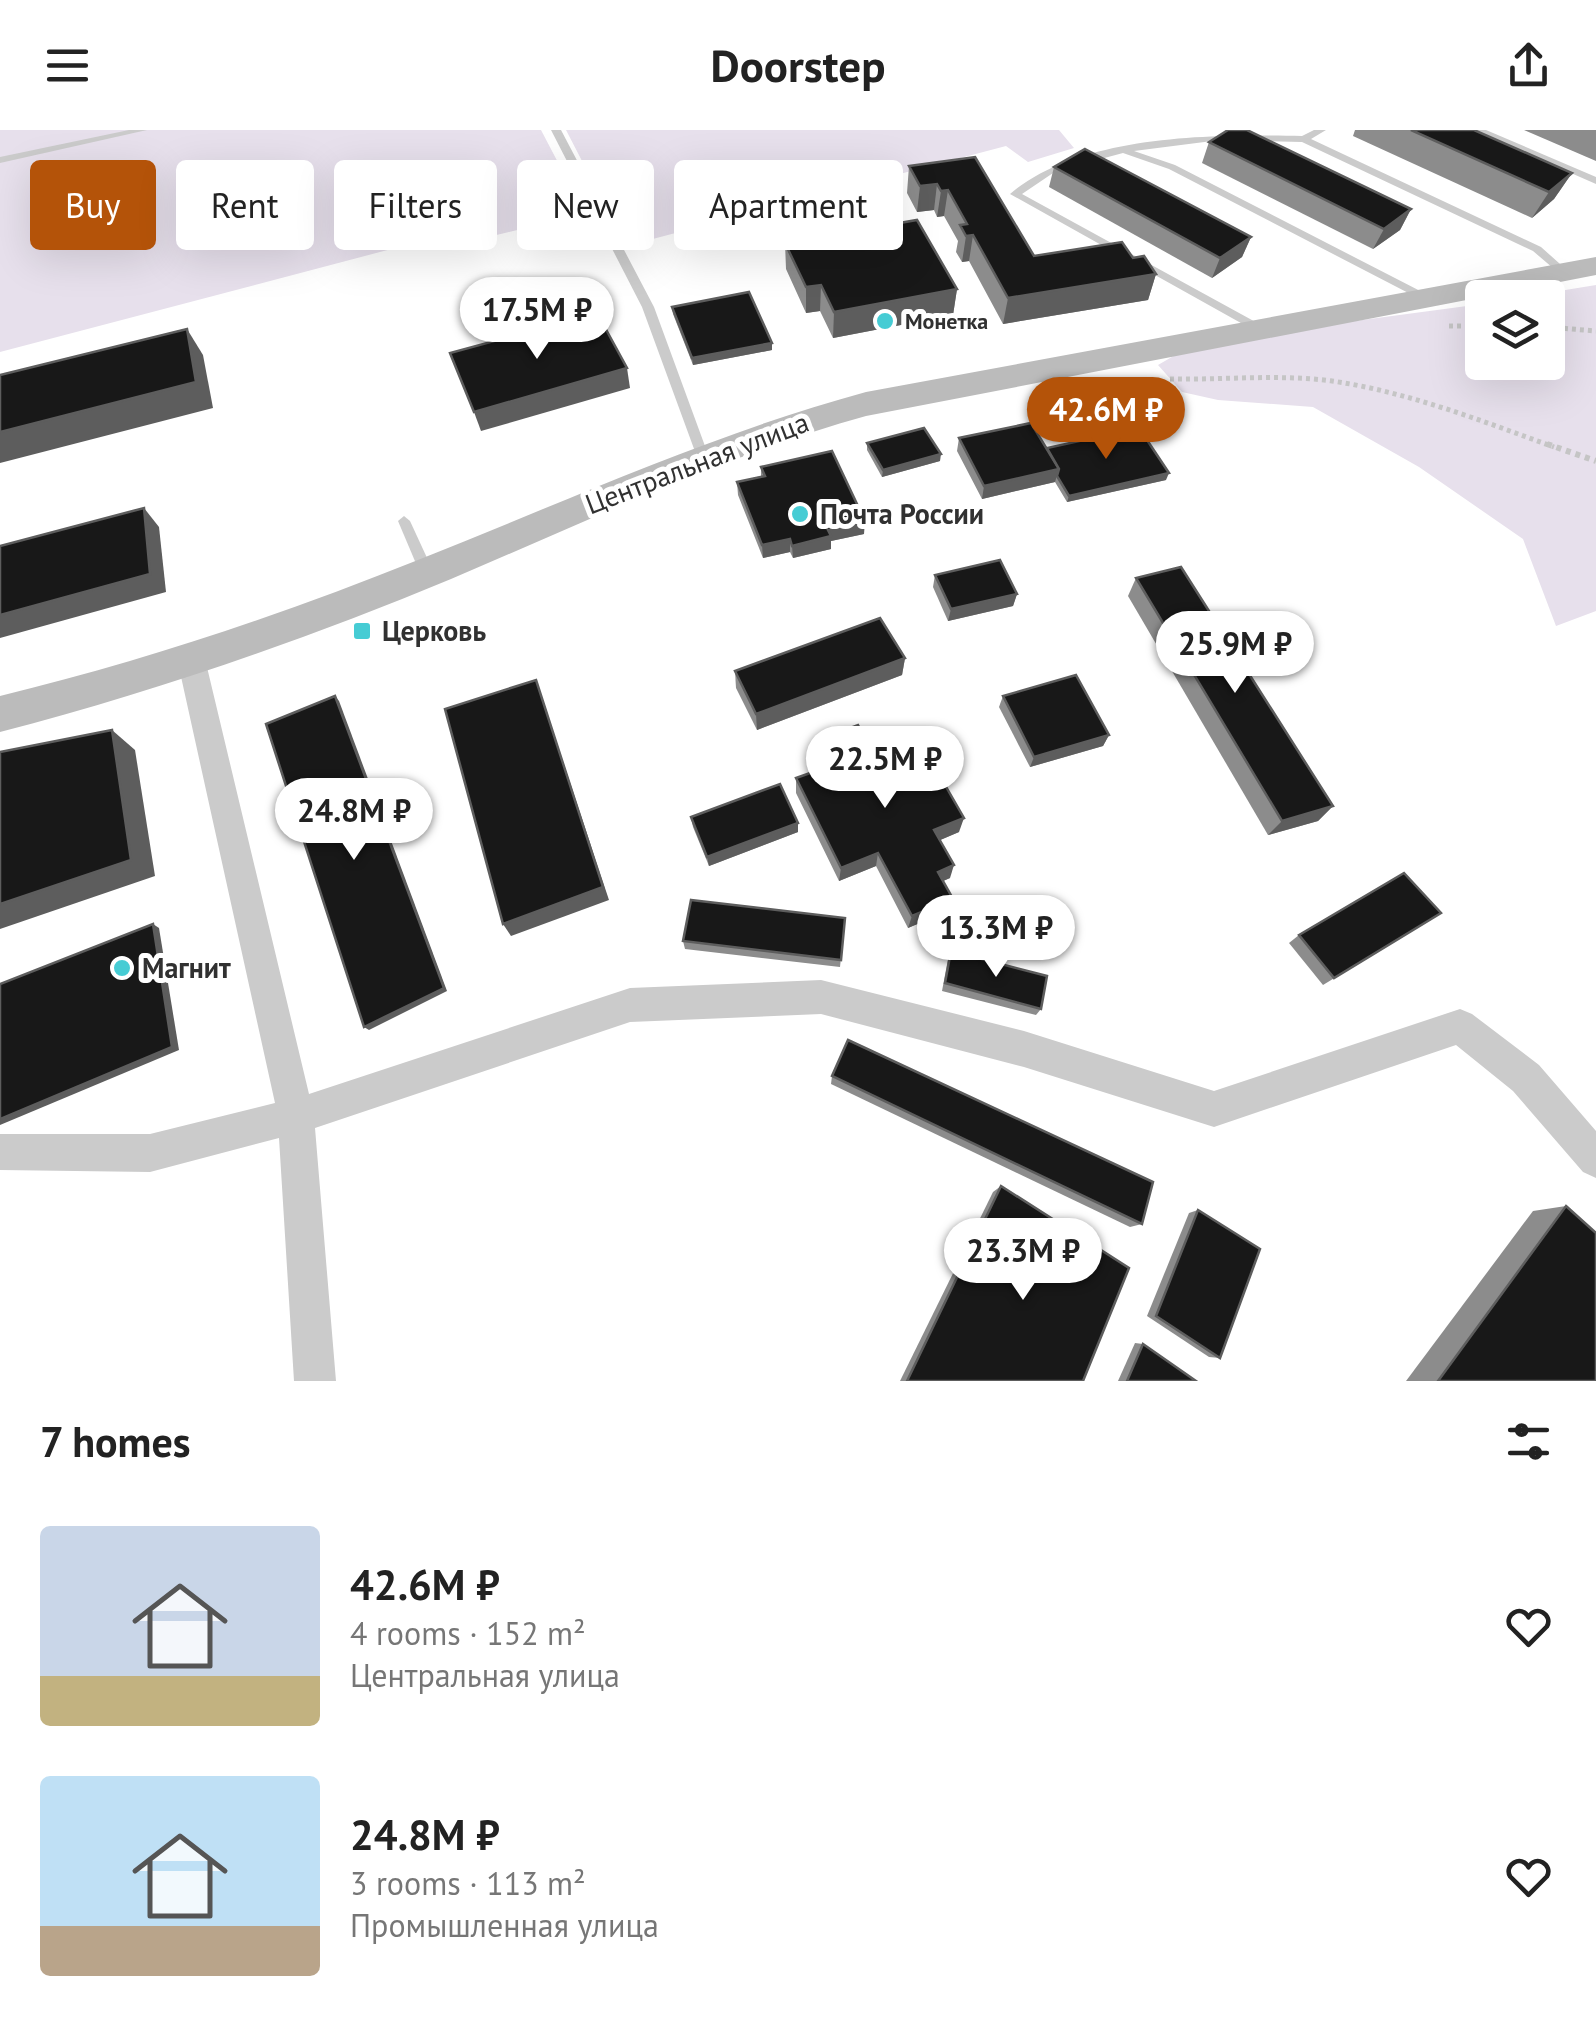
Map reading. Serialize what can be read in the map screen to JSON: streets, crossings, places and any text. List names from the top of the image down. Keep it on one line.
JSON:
{"streets":{"street":["Центральная улица"]},"places":{"other":["Монетка","Почта России","Магнит"],"transit":["Церковь"]},"page":{"header":"Doorstep","chip":["Buy","Rent","Filters","New","Apartment"],"price":["17.5M ₽","42.6M ₽","25.9M ₽","22.5M ₽","24.8M ₽","13.3M ₽","23.3M ₽"],"heading":"7 homes","list":[{"name":"42.6M ₽","note":"4 rooms · 152 m² · Центральная улица"},{"name":"24.8M ₽","note":"3 rooms · 113 m² · Промышленная улица"}]}}
